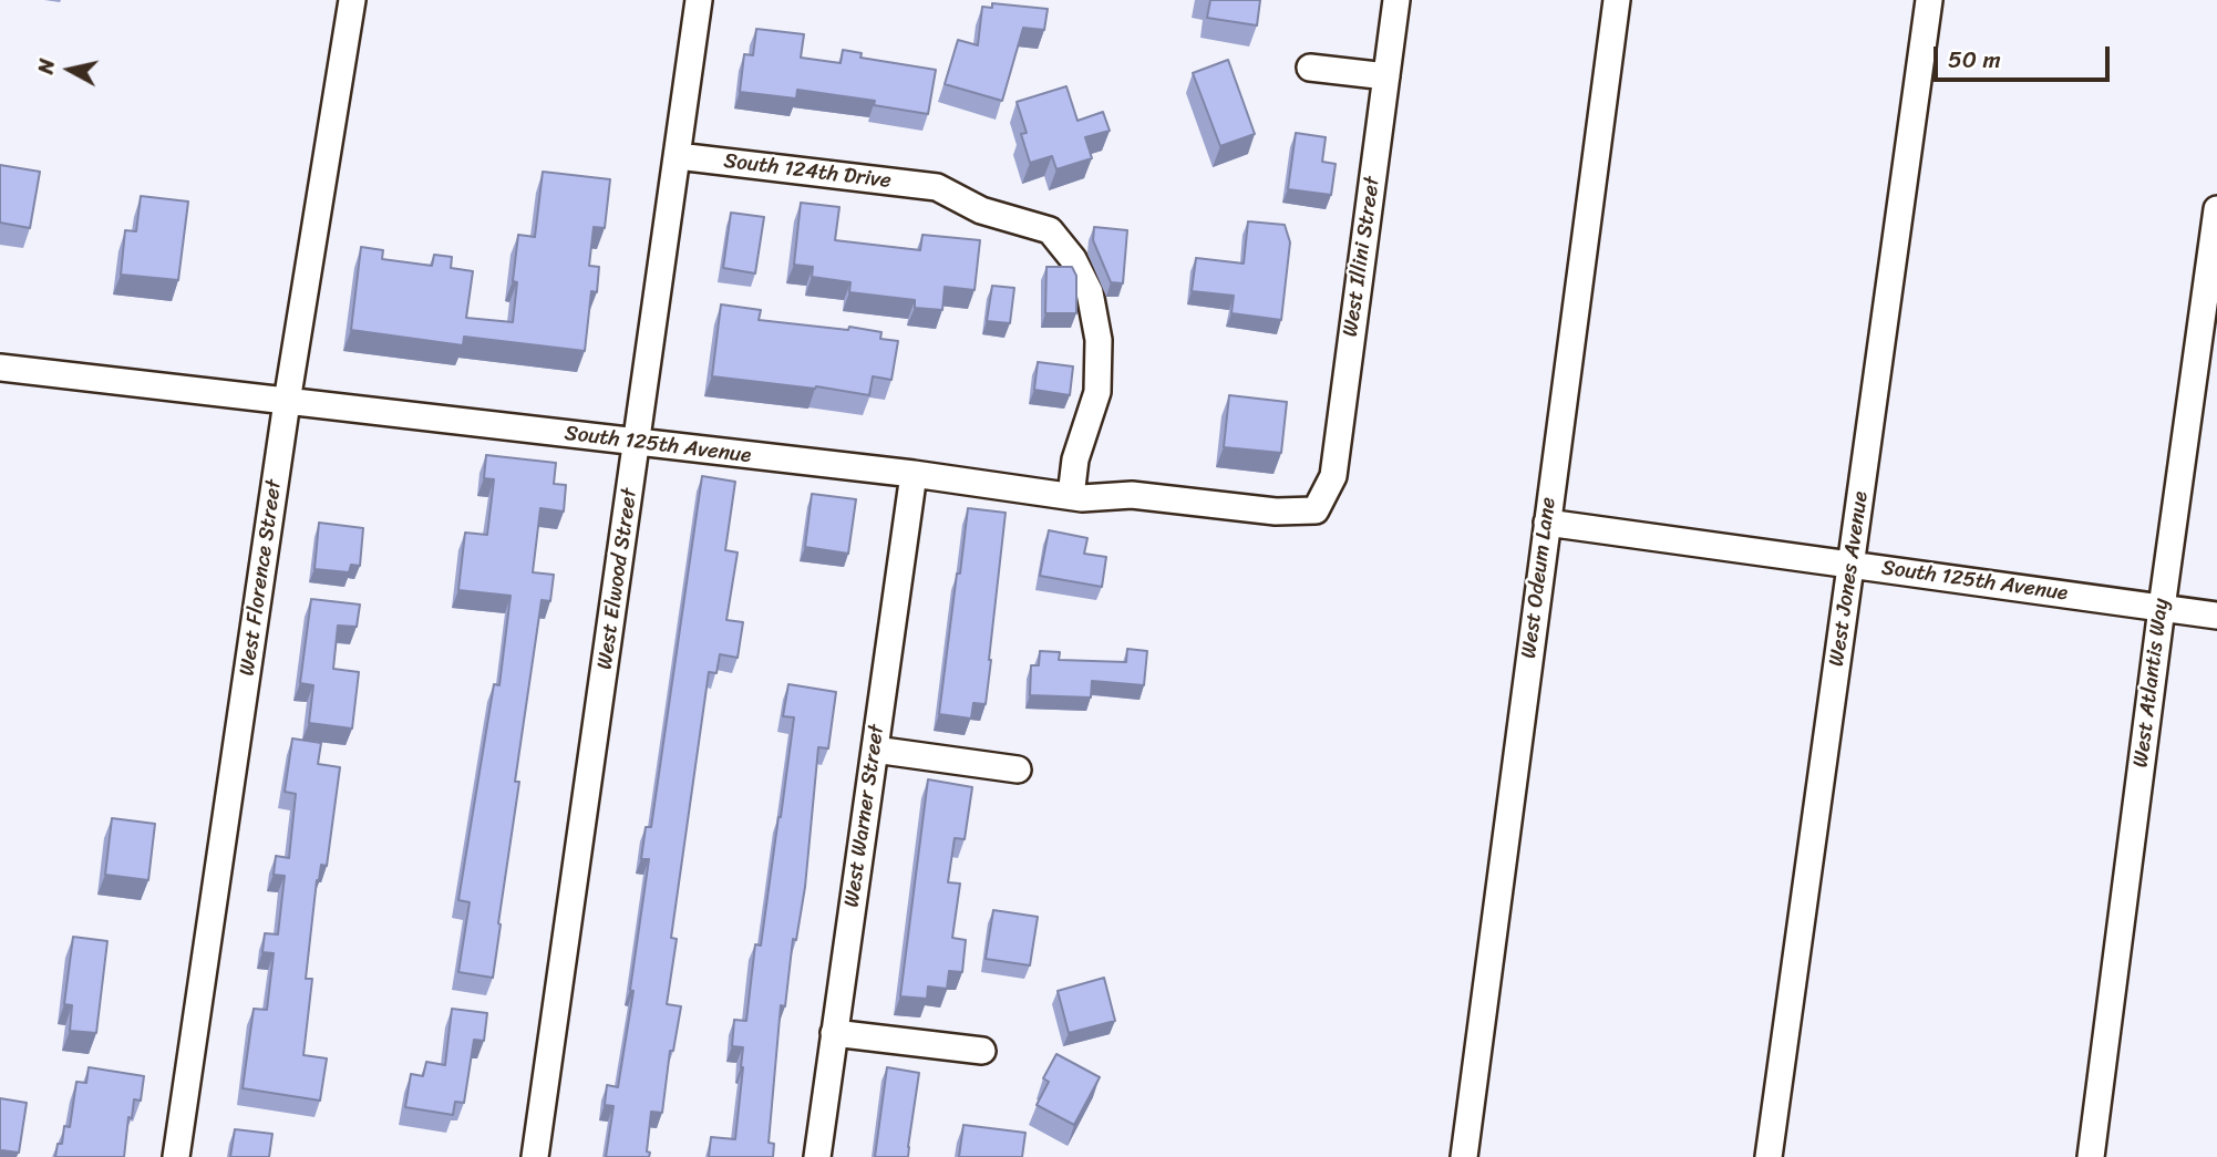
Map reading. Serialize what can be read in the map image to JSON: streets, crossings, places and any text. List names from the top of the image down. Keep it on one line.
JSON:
{"streets":{"street":["South 124th Drive","West Illini Street","South 125th Avenue","West Florence Street","West Odeum Lane","West Elwood Street","West Jones Avenue","West Atlantis Way","West Warner Street"]},"crossings":[["South 124th Drive","South 125th Avenue"],["South 124th Drive","West Elwood Street"],["West Illini Street","South 125th Avenue"],["South 125th Avenue","West Florence Street"],["South 125th Avenue","West Odeum Lane"],["South 125th Avenue","West Elwood Street"],["South 125th Avenue","West Jones Avenue"],["South 125th Avenue","West Atlantis Way"],["South 125th Avenue","West Warner Street"]],"scale_bar":"50 m","north":"left"}
